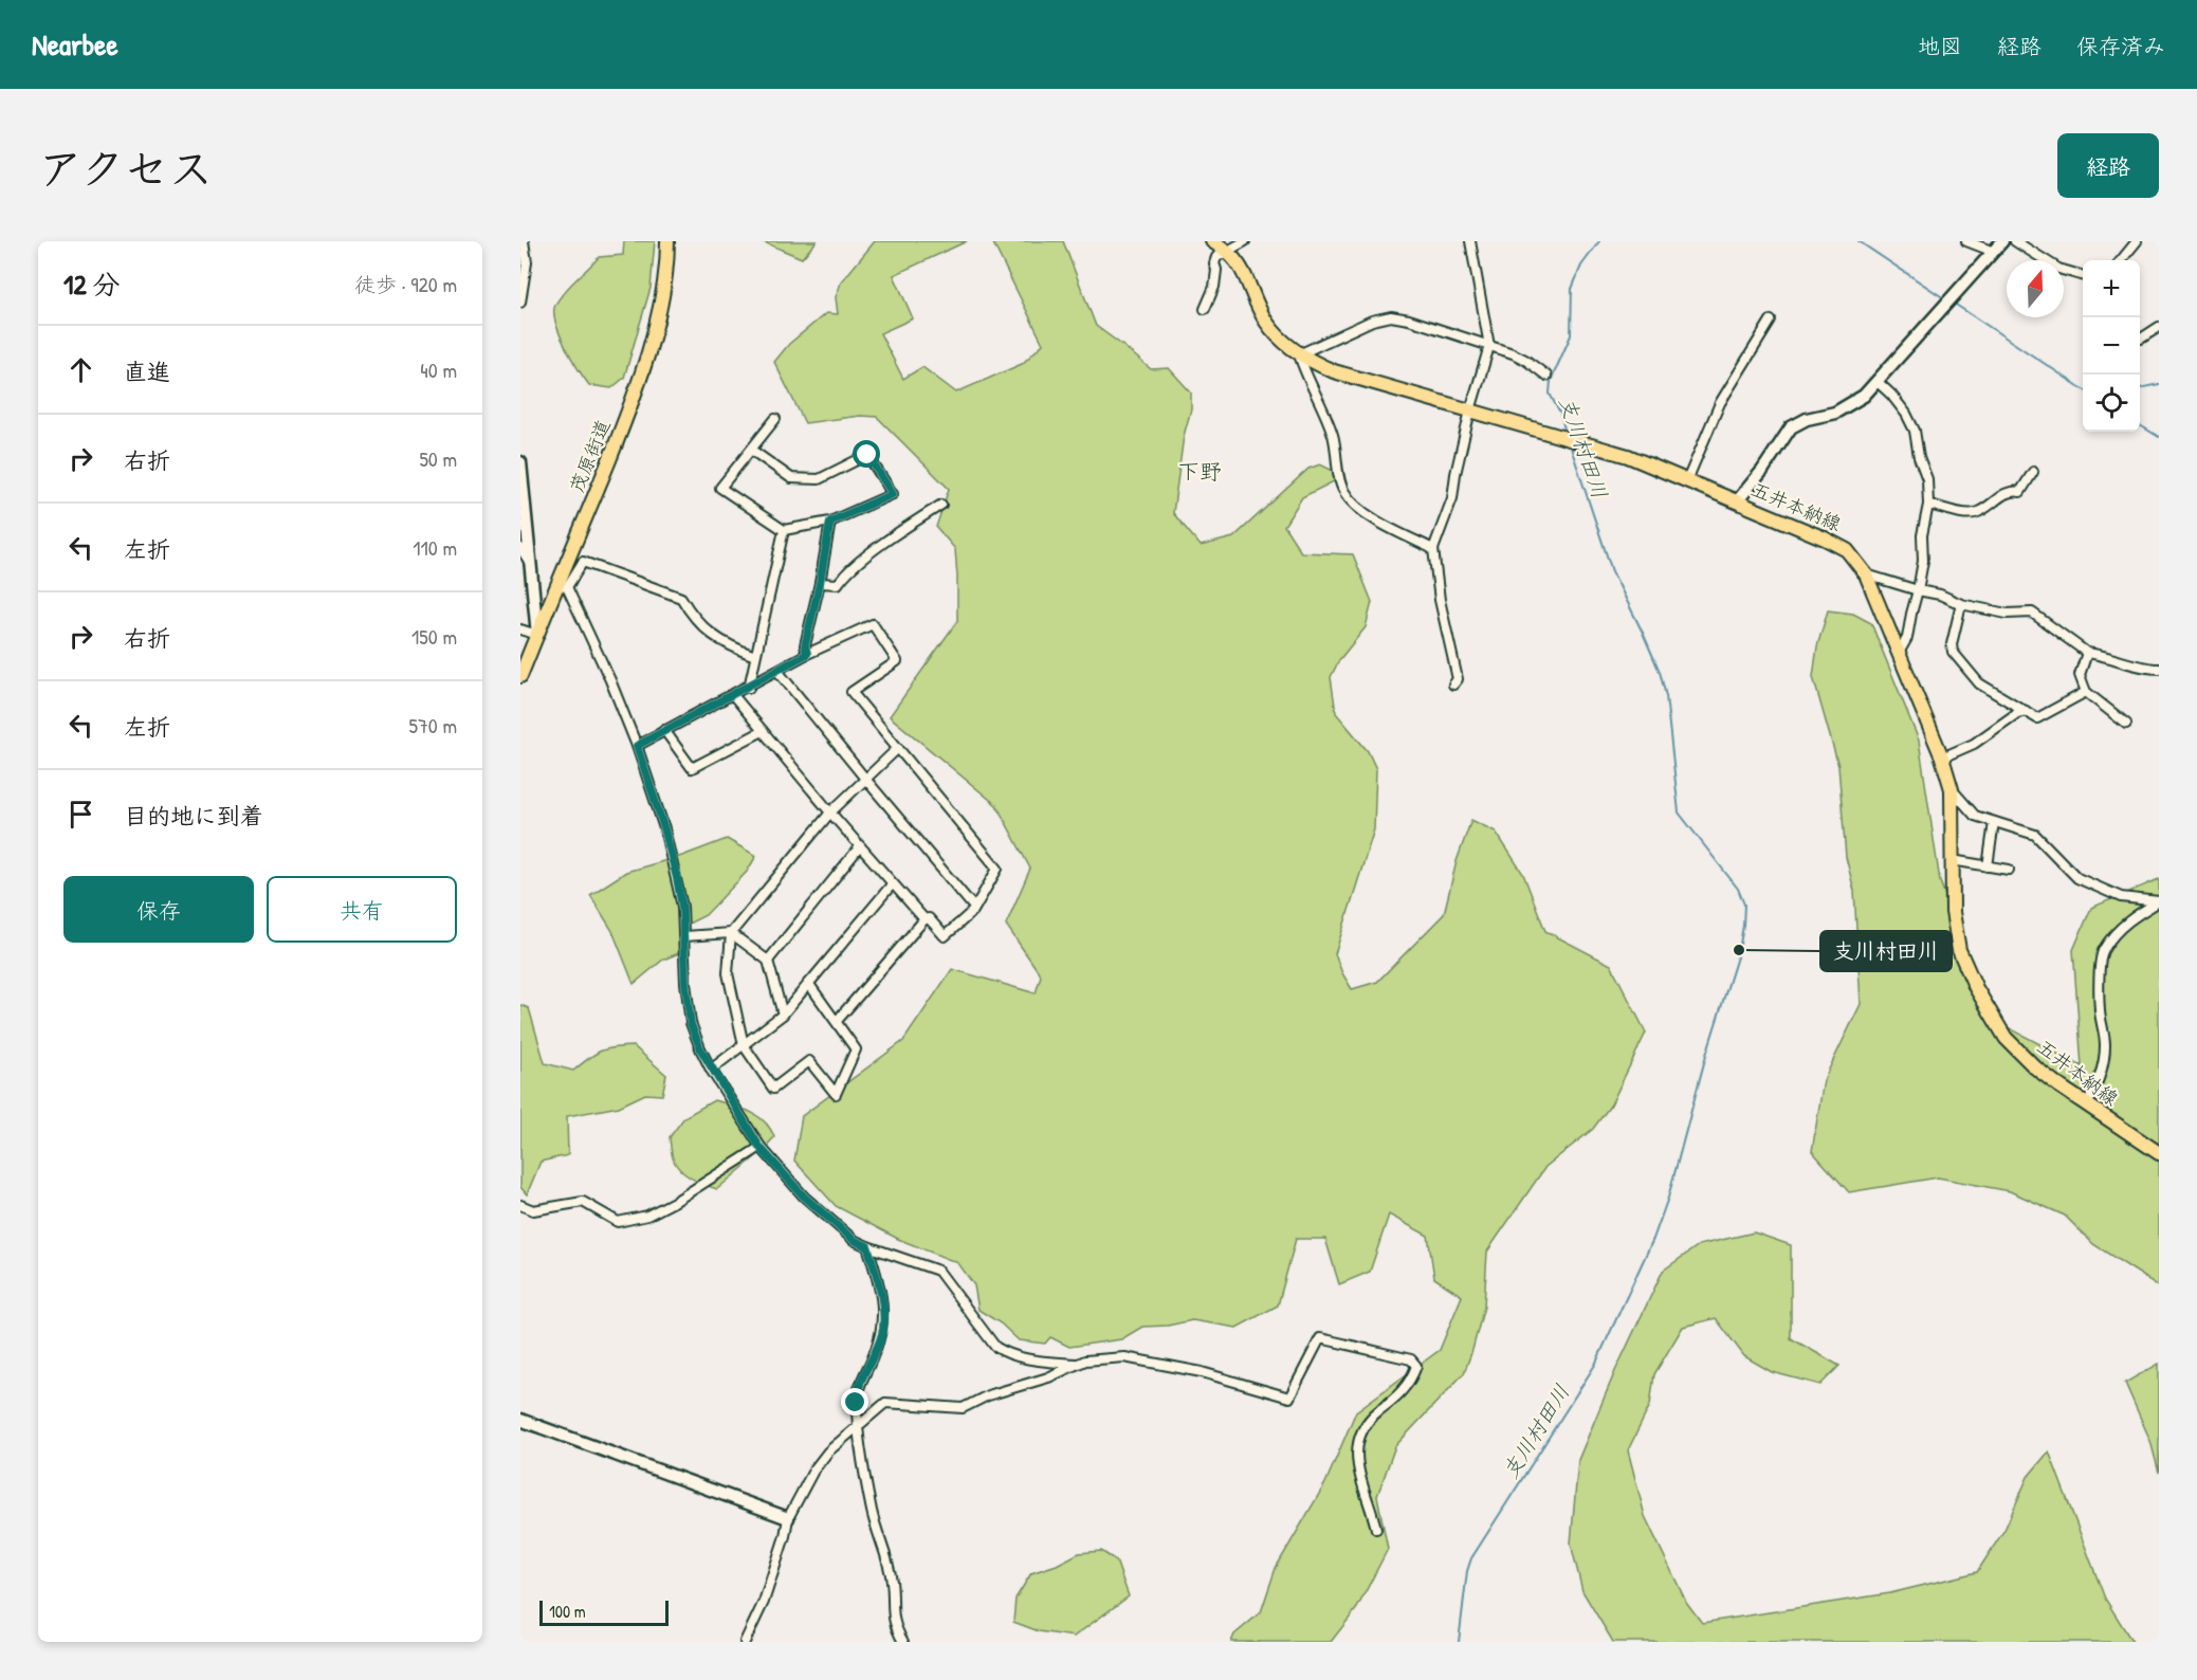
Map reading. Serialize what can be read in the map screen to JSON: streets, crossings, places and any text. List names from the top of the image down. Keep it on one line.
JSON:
{"streets":{"main road":["茂原街道","五井本納線"]},"districts":["下野"],"water":["支川村田川"],"places":["支川村田川"],"scale_bar":"100 m","north":"top","page":{"header":"Nearbee","nav":["地図","経路","保存済み"],"title":"アクセス","buttons":["経路",["保存","共有"]],"heading":["12 分","徒歩 · 920 m"],"map_buttons":["+","−"],"list":[["直進","40 m"],["右折","50 m"],["左折","110 m"],["右折","150 m"],["左折","570 m"],"目的地に到着"],"scale":"100 m"}}
